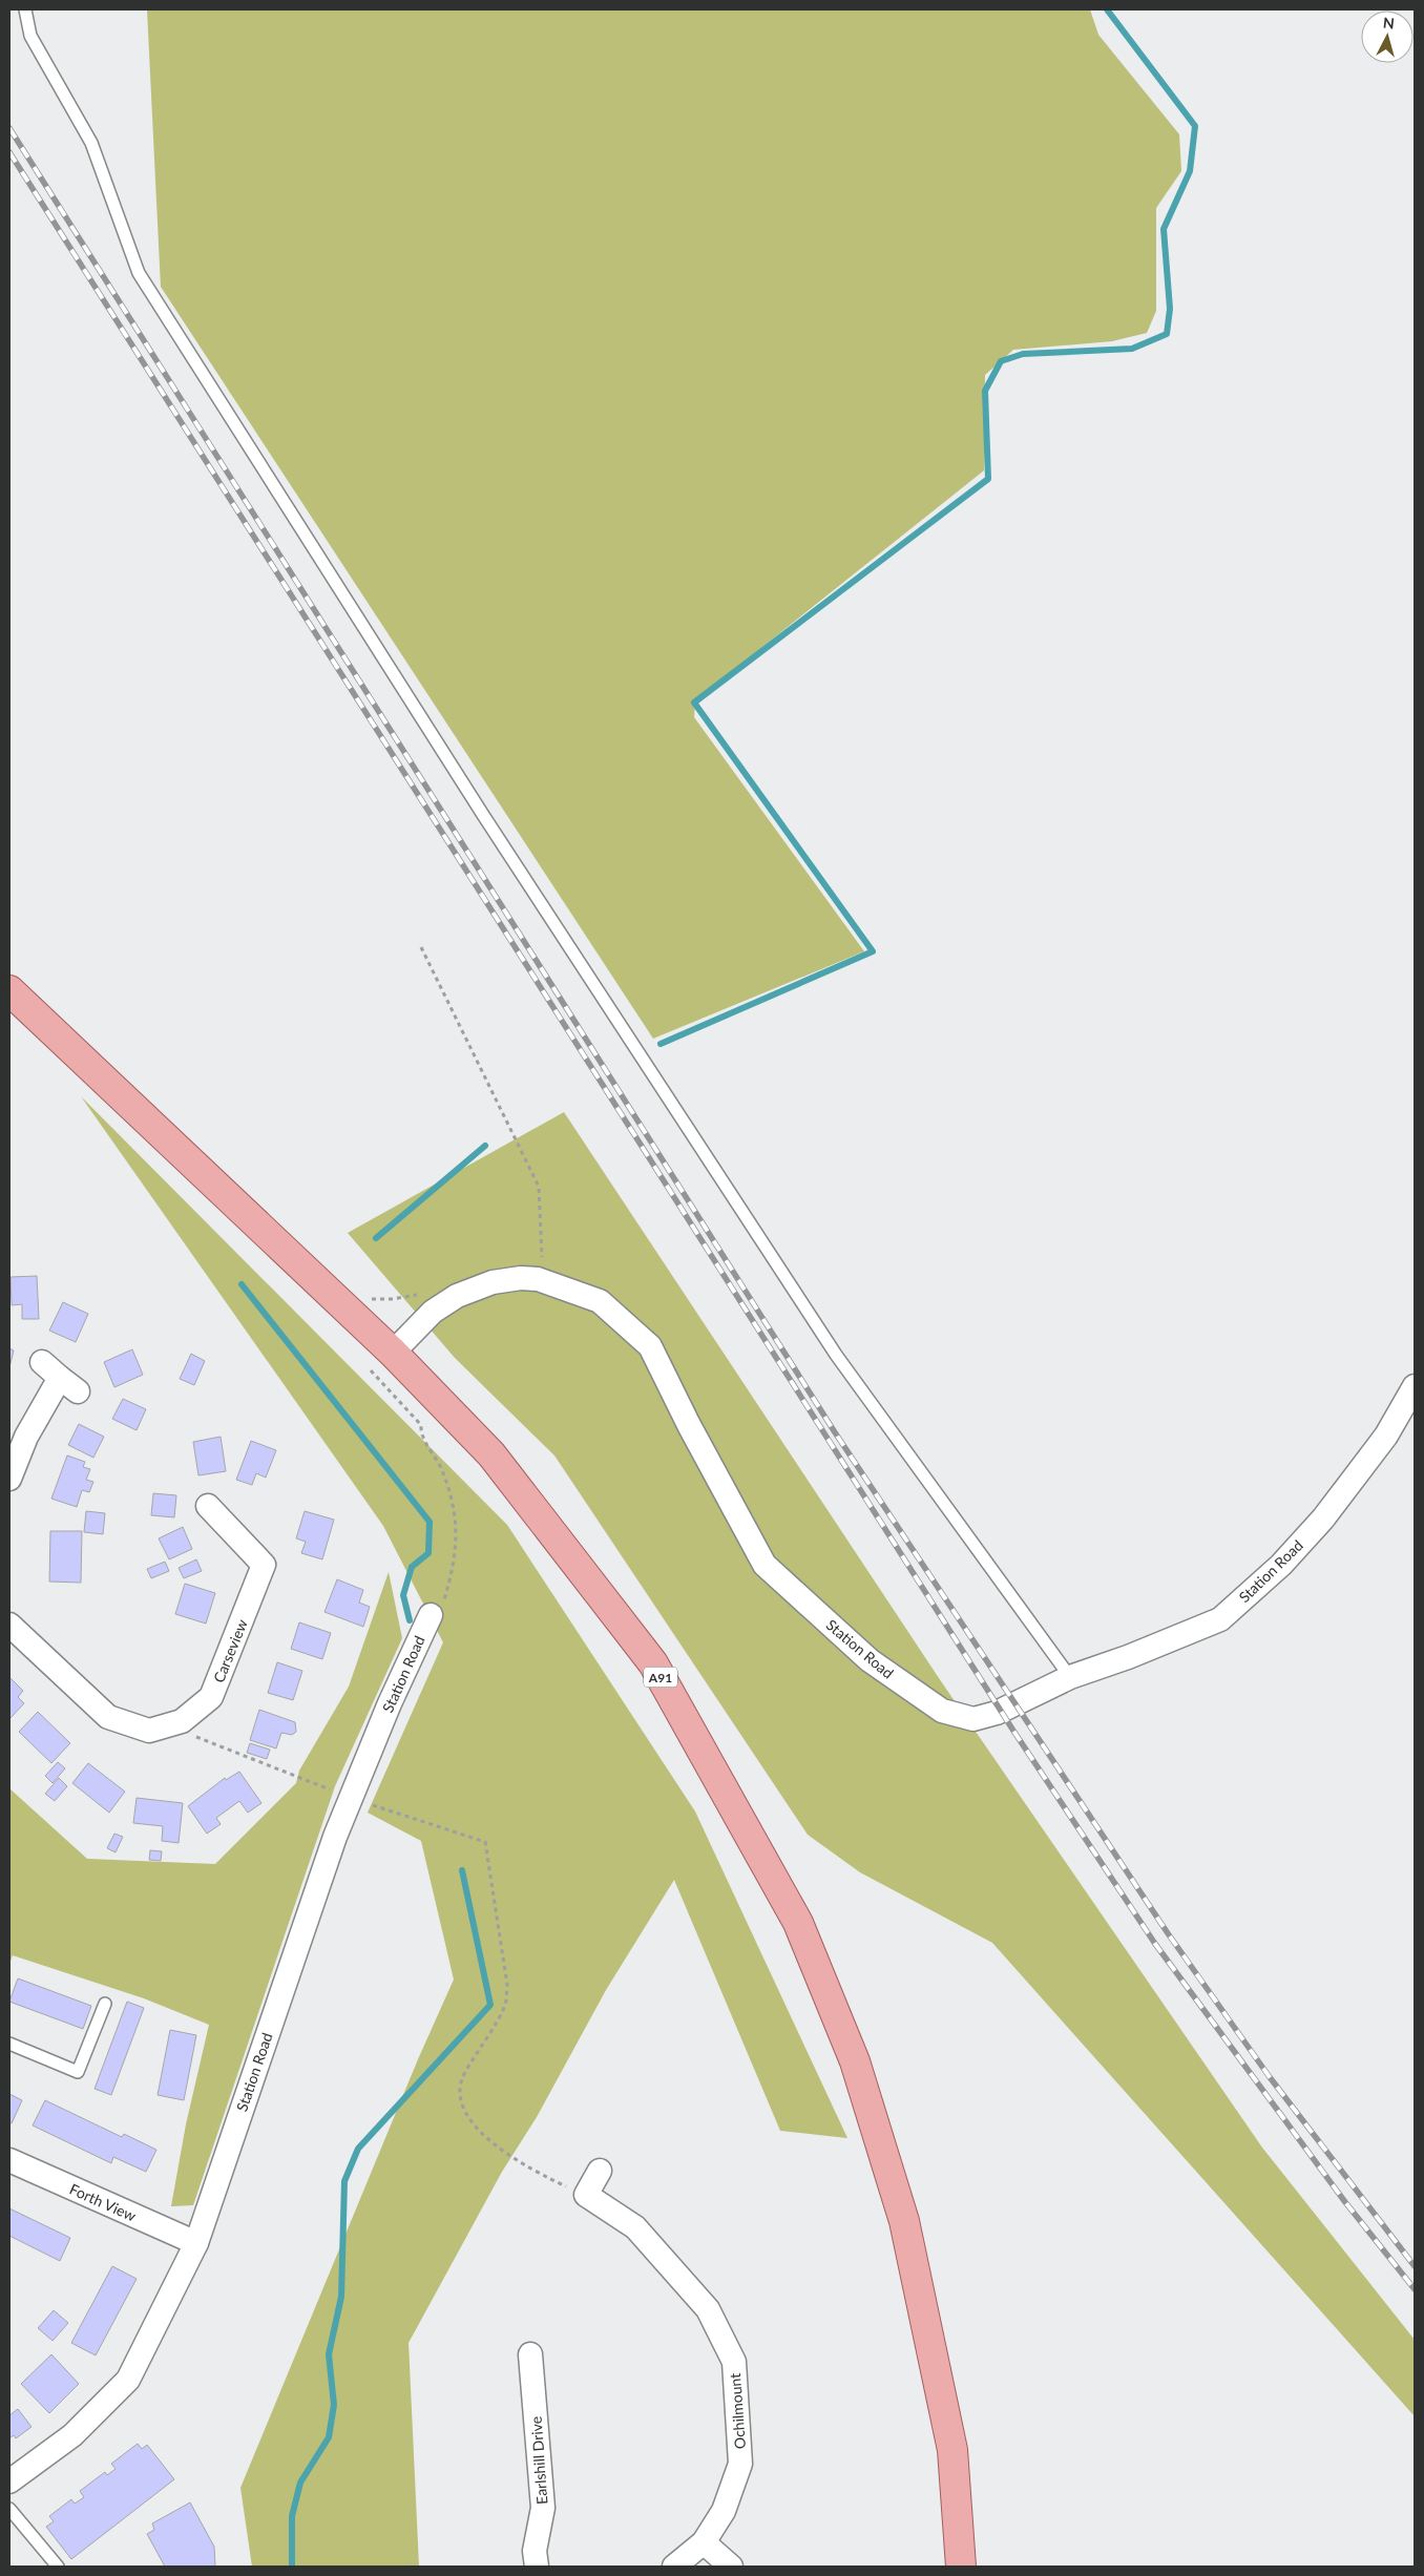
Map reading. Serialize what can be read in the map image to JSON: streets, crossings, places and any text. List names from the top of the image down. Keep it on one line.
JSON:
{"streets":{"main road":["A91"],"street":["Station Road","Carseview","Forth View","Ochilmount","Earlshill Drive"]},"crossings":[["Station Road","A91"],["Station Road","Forth View"]],"north":"top"}
